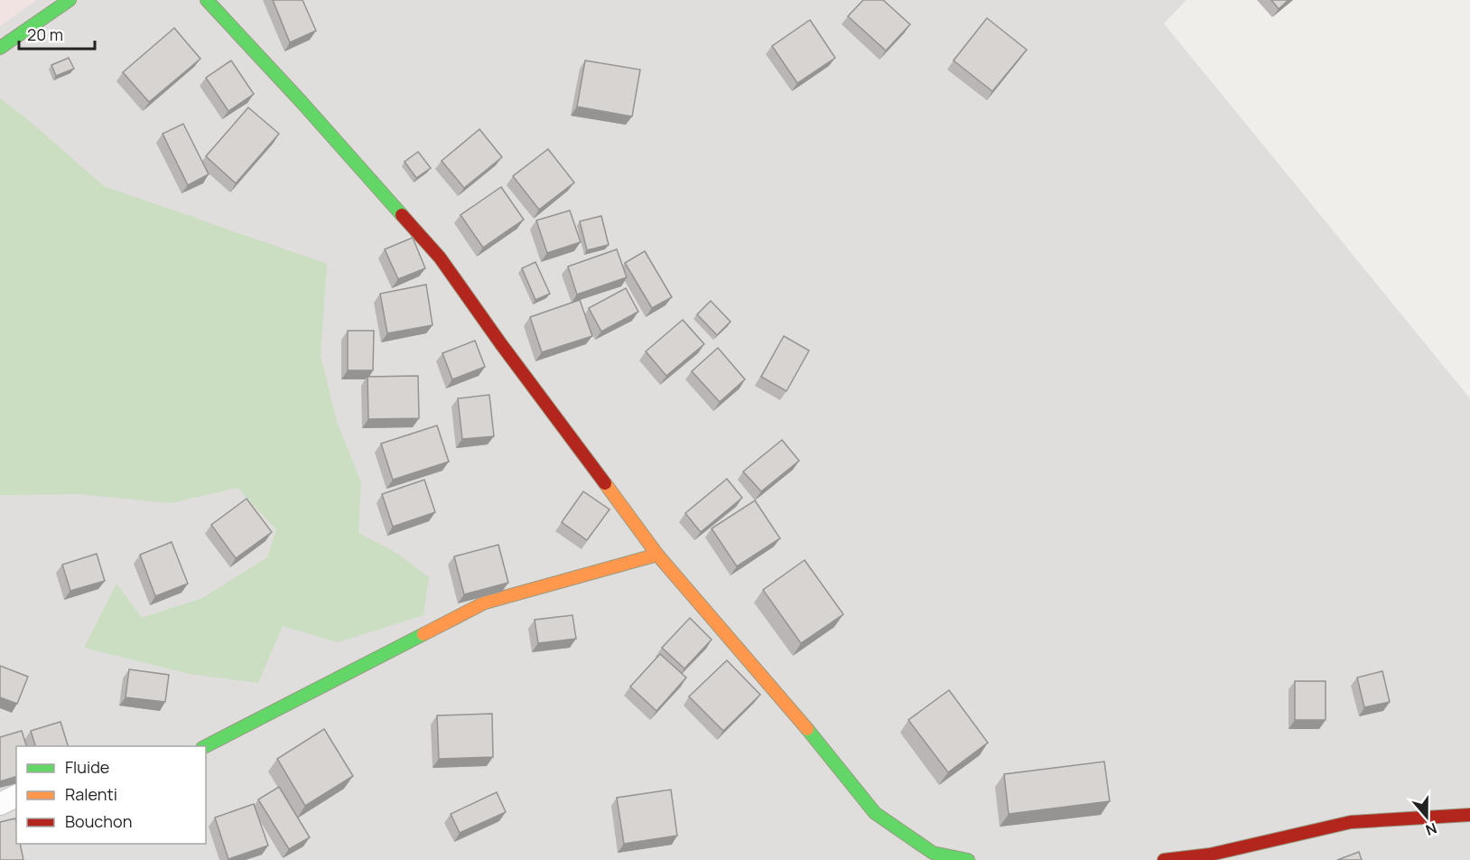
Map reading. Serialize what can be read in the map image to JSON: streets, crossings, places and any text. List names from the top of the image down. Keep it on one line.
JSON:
{"legend":["Fluide","Ralenti","Bouchon"],"scale_bar":"20 m","north":"bottom"}
